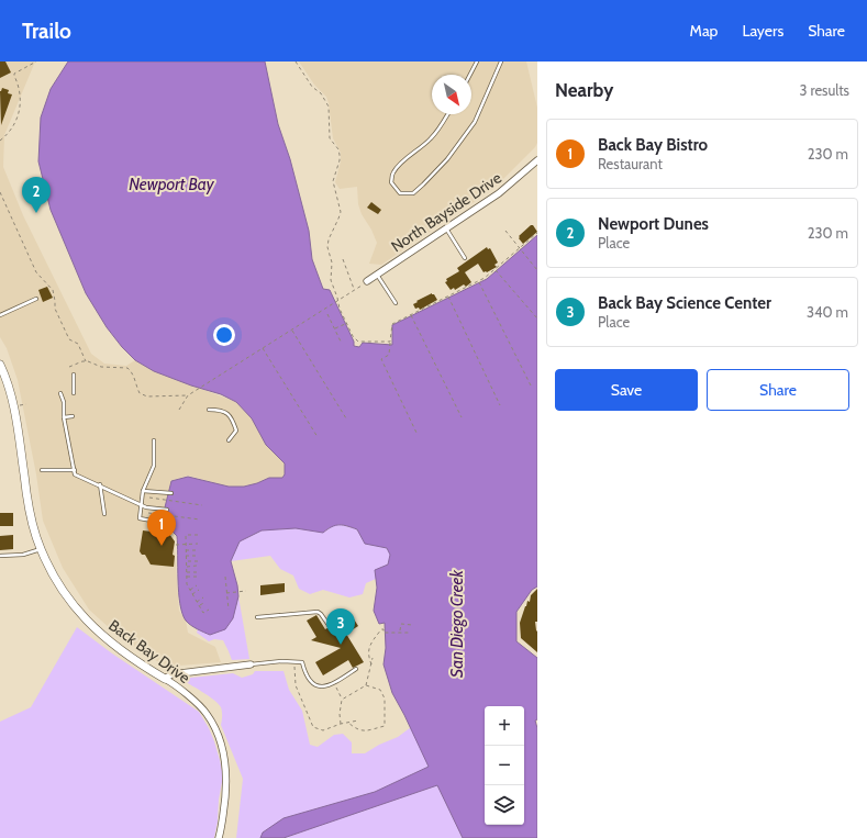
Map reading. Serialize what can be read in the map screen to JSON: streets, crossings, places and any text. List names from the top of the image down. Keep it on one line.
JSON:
{"streets":{"street":["North Bayside Drive","Back Bay Drive"]},"water":["Newport Bay","San Diego Creek"],"north":"bottom right","page":{"header":"Trailo","nav":["Map","Layers","Share"],"heading":["Nearby","3 results"],"list":[{"mark":"1","name":"Back Bay Bistro","note":"Restaurant","value":"230 m"},{"mark":"2","name":"Newport Dunes","note":"Place","value":"230 m"},{"mark":"3","name":"Back Bay Science Center","note":"Place","value":"340 m"}],"pins":["2","1","3"],"buttons":["Save","Share"],"map_buttons":["+","−"]}}
